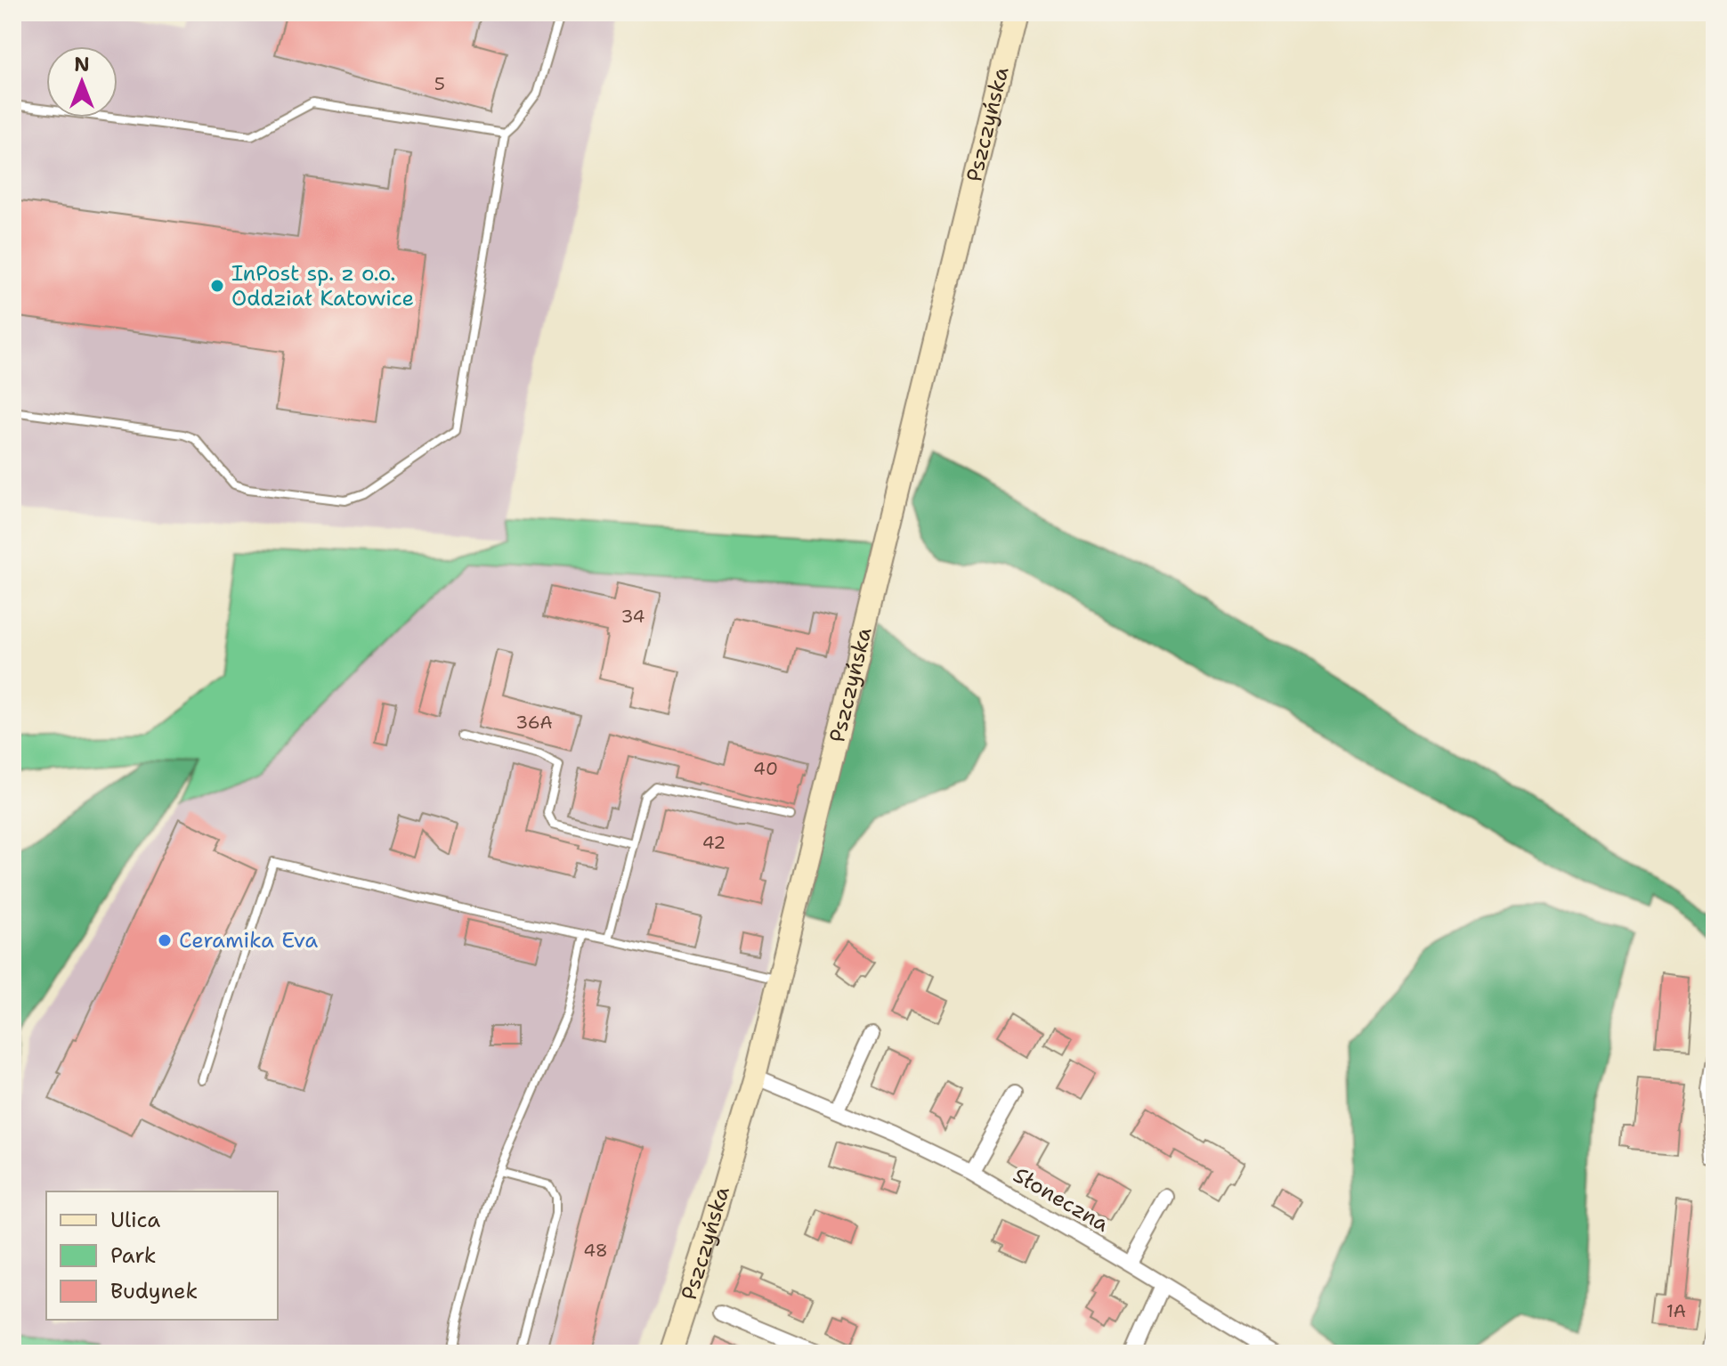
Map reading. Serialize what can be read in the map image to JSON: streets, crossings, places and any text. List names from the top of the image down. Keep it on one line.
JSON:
{"streets":{"main road":["Pszczyńska"],"street":["Słoneczna"]},"crossings":[["Pszczyńska","Słoneczna"]],"places":["InPost sp. z o.o. Oddział Katowice","Ceramika Eva"],"house_numbers":["5","34","36A","40","42","48","1A"],"legend":["Ulica","Park","Budynek"],"north":"top"}
